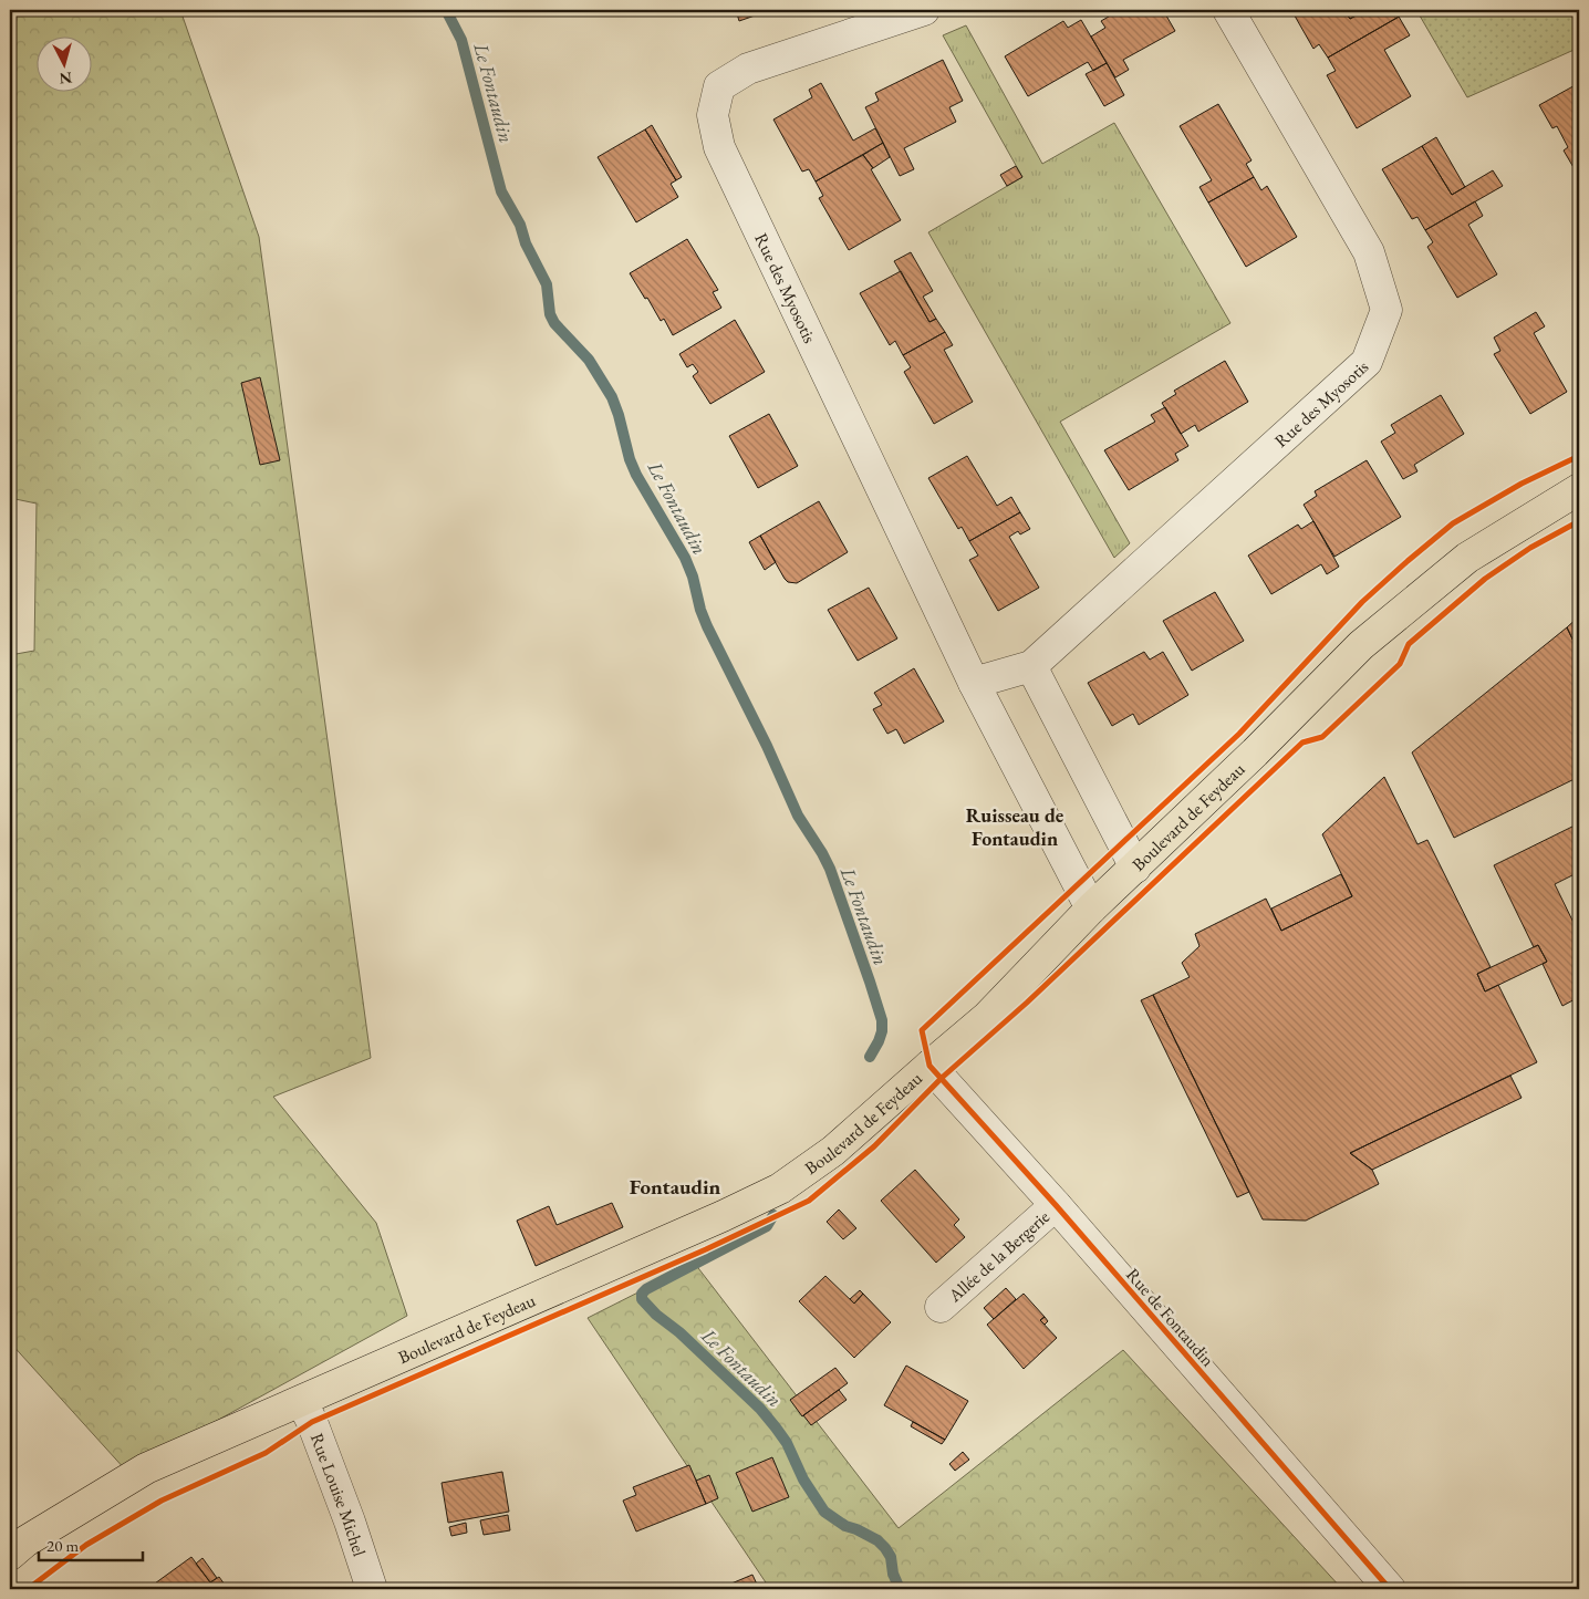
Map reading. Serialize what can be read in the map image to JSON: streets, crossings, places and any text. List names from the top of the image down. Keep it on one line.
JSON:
{"streets":{"main road":["Boulevard de Feydeau"],"street":["Rue des Myosotis","Allée de la Bergerie","Rue de Fontaudin","Rue Louise Michel"]},"crossings":[["Rue des Myosotis","Boulevard de Feydeau"],["Boulevard de Feydeau","Rue de Fontaudin"],["Boulevard de Feydeau","Rue Louise Michel"],["Allée de la Bergerie","Rue de Fontaudin"]],"districts":["Ruisseau de Fontaudin","Fontaudin"],"water":["Le Fontaudin"],"scale_bar":"20 m","north":"bottom"}
